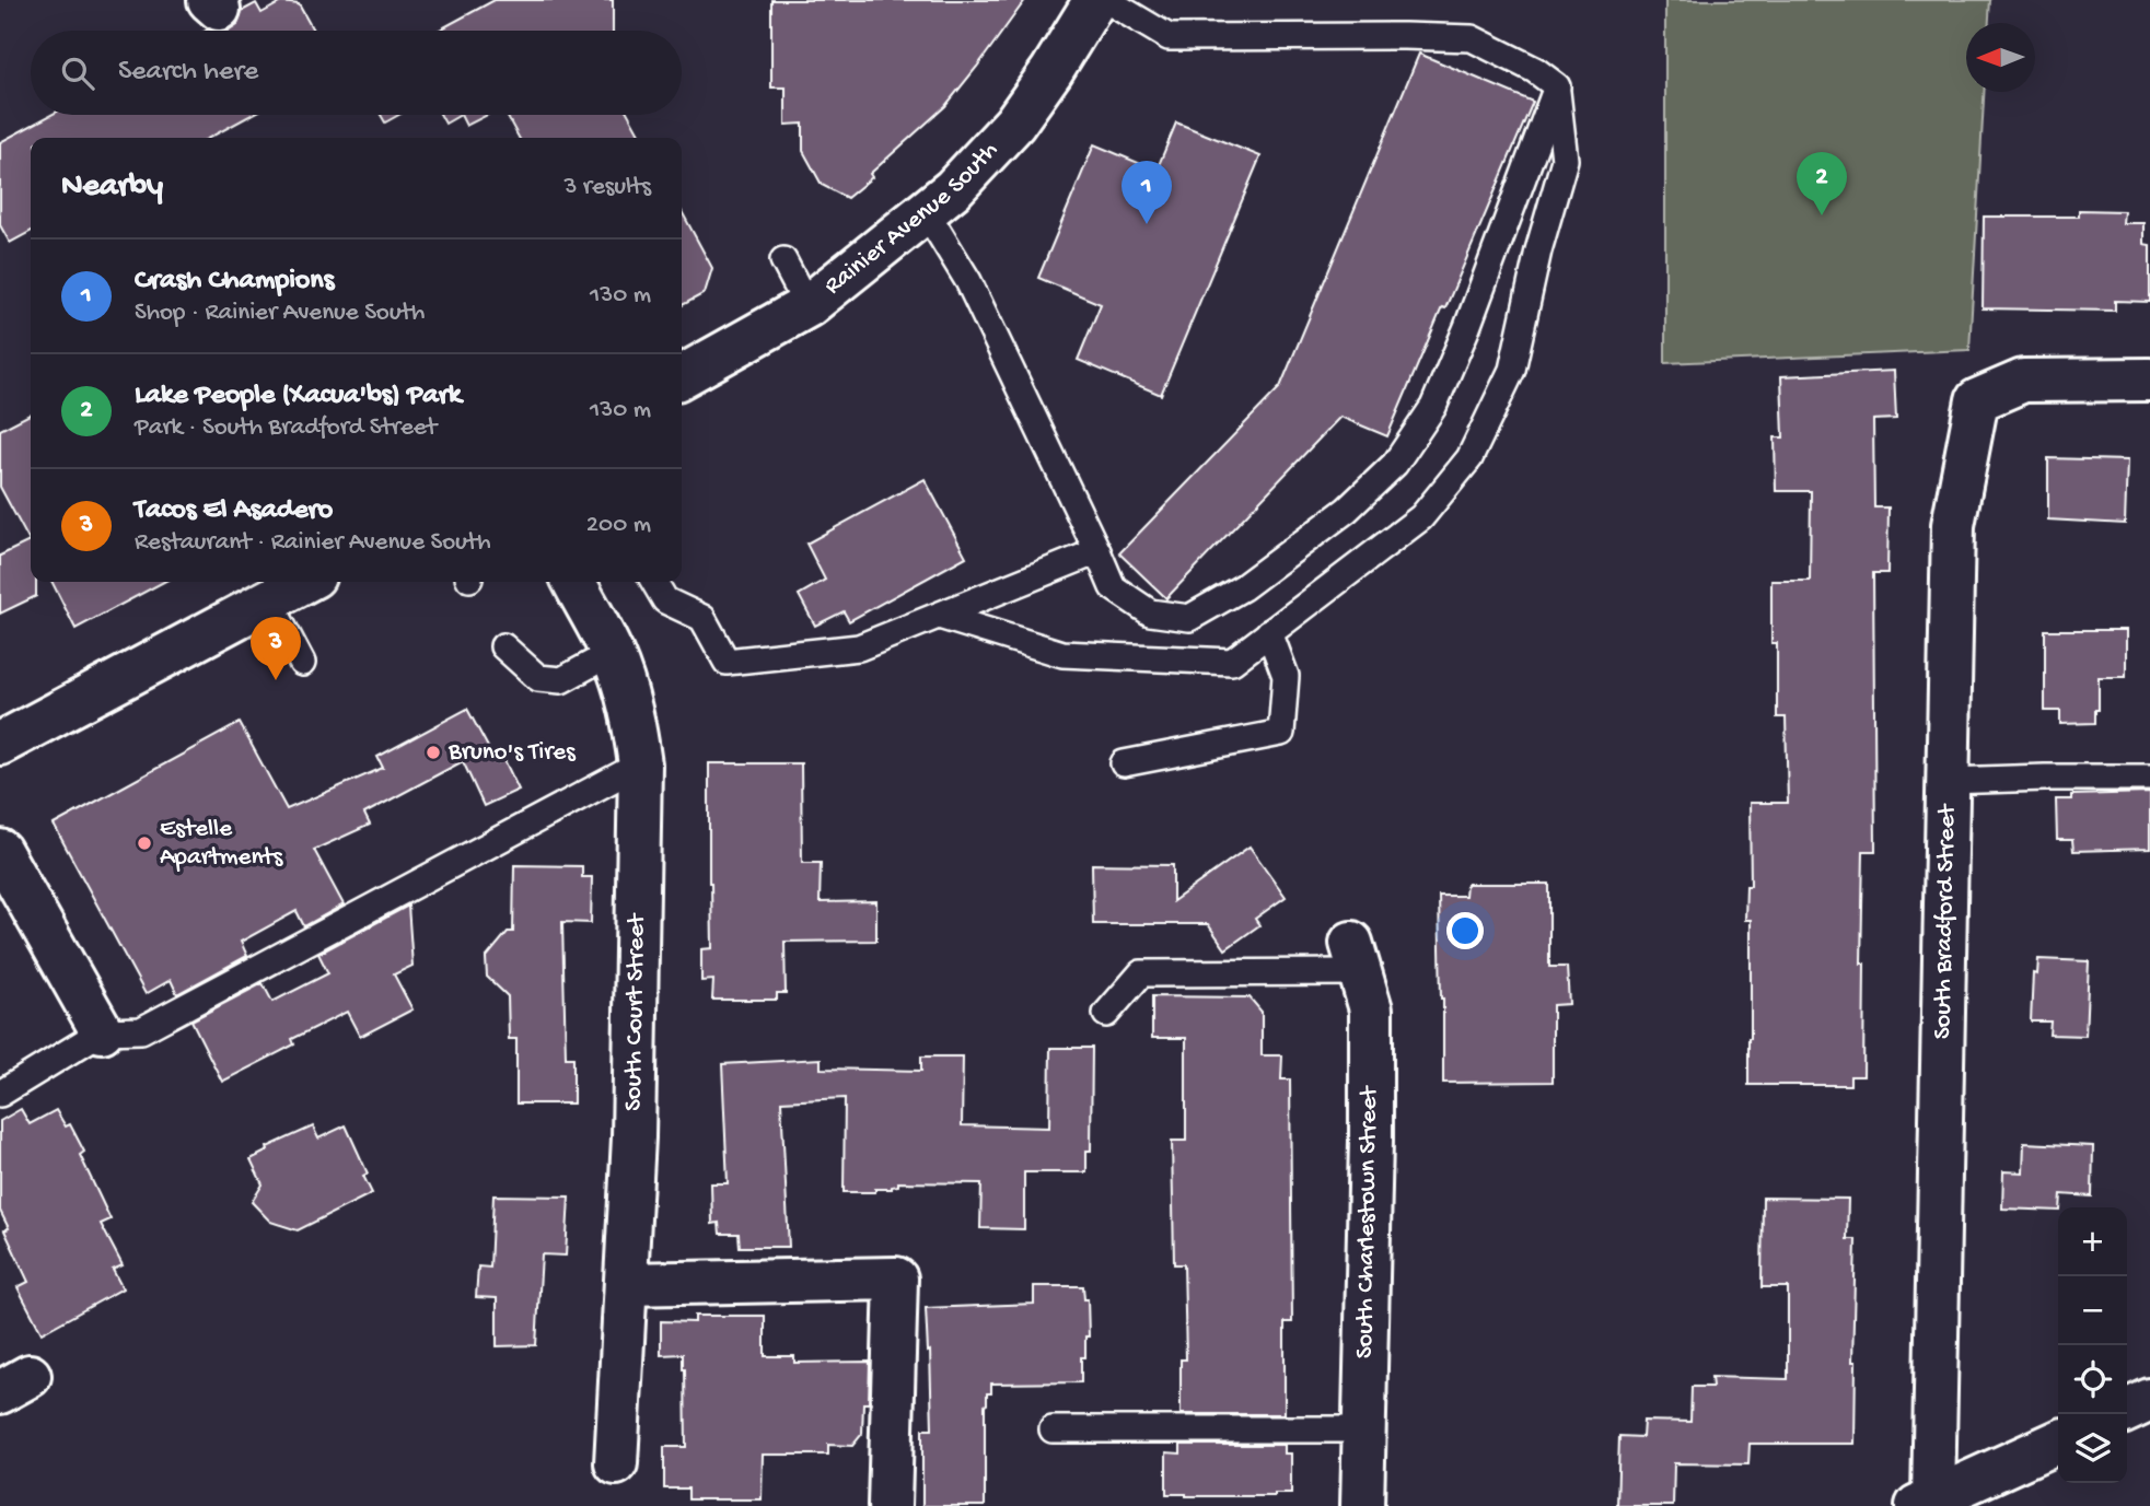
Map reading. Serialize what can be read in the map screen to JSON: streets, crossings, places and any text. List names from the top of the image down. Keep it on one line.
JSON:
{"streets":{"street":["Rainier Avenue South","South Bradford Street","South Court Street","South Charlestown Street"]},"places":["Bruno's Tires","Estelle Apartments"],"north":"left","page":{"search":"Search here","heading":["Nearby","3 results"],"pins":["2","1","3"],"list":[{"mark":"1","name":"Crash Champions","note":"Shop · Rainier Avenue South","value":"130 m"},{"mark":"2","name":"Lake People (Xacua'bs) Park","note":"Park · South Bradford Street","value":"130 m"},{"mark":"3","name":"Tacos El Asadero","note":"Restaurant · Rainier Avenue South","value":"200 m"}],"map_buttons":["+","−"]}}
